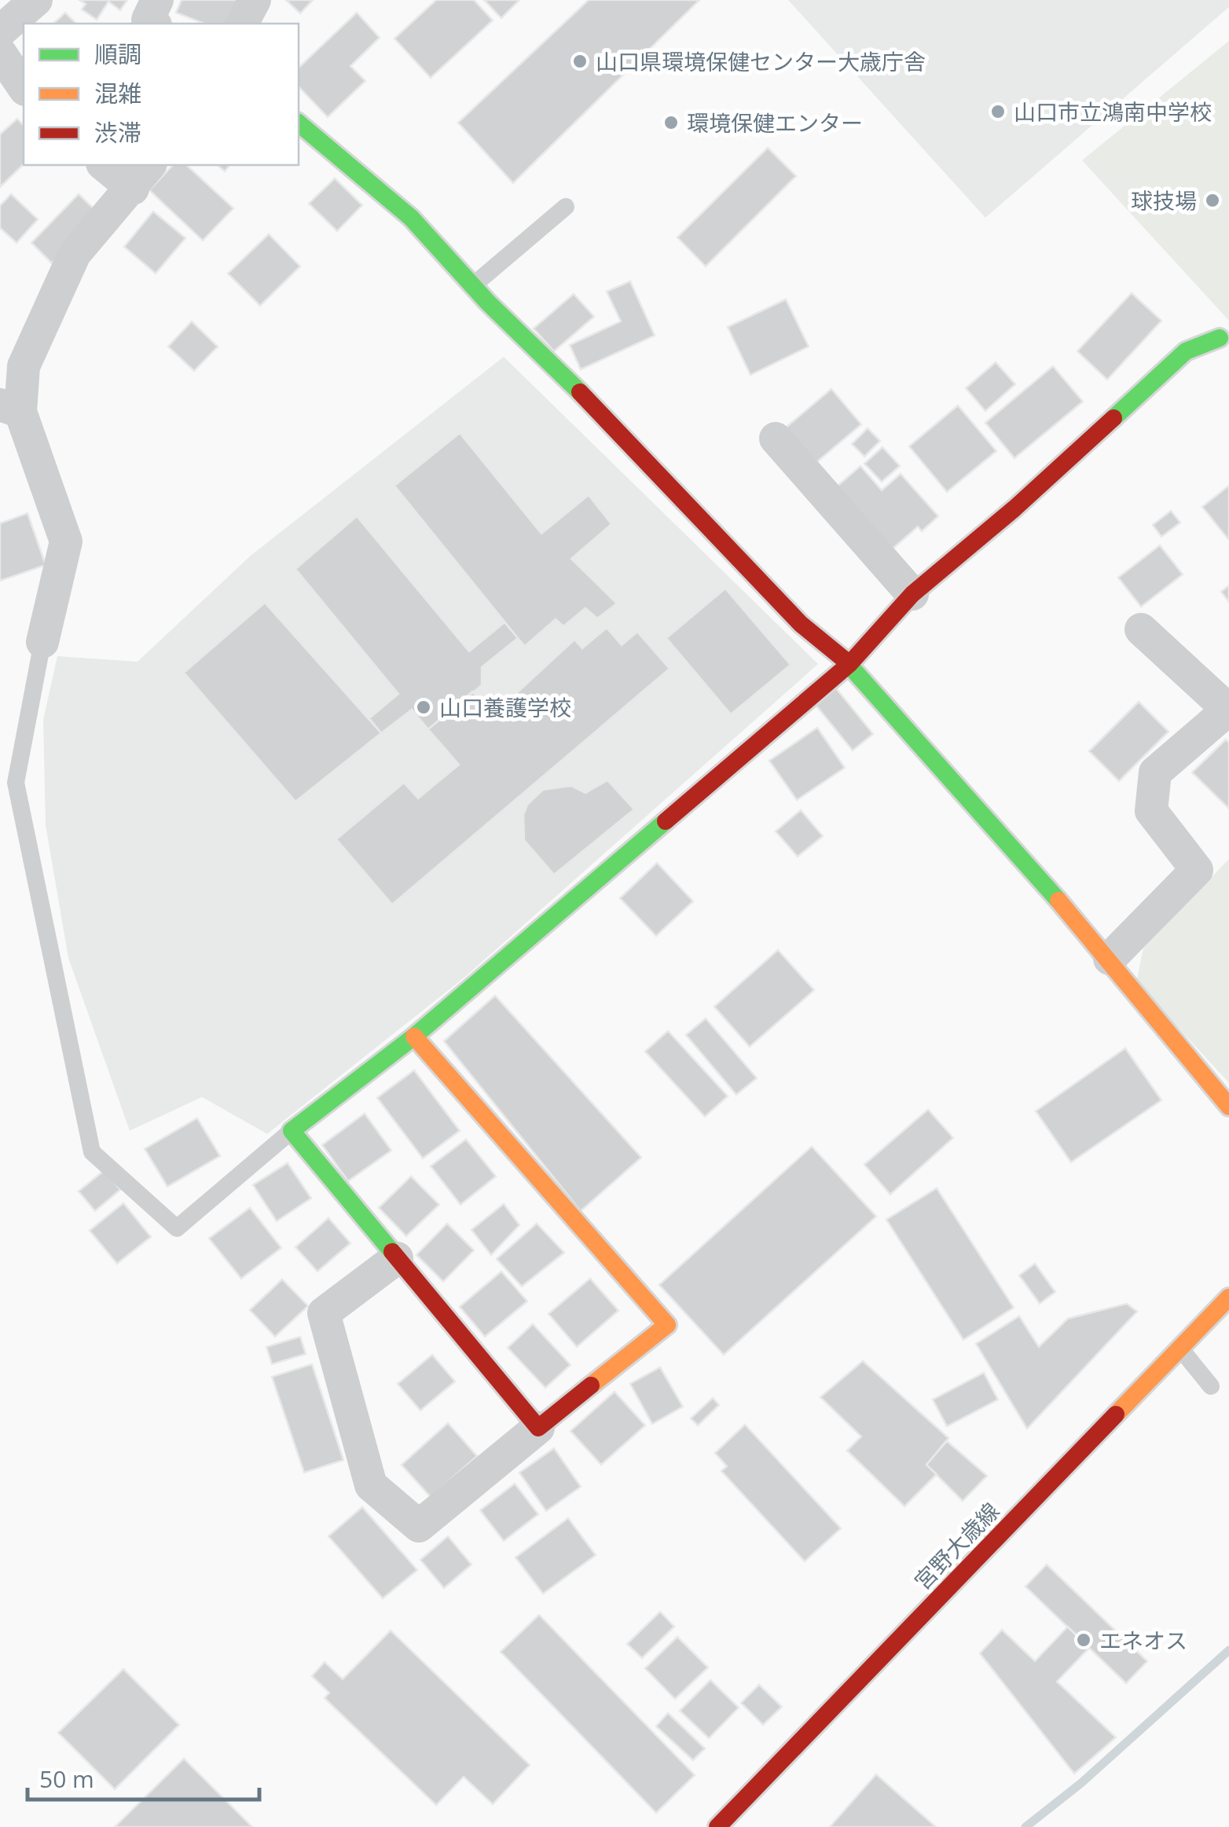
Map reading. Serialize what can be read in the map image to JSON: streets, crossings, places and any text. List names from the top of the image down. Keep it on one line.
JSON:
{"streets":{"street":["宮野大歳線"]},"places":["山口県環境保健センター大歳庁舎","山口市立鴻南中学校","環境保健エンター","球技場","山口養護学校","エネオス"],"legend":["順調","混雑","渋滞"],"scale_bar":"50 m"}
